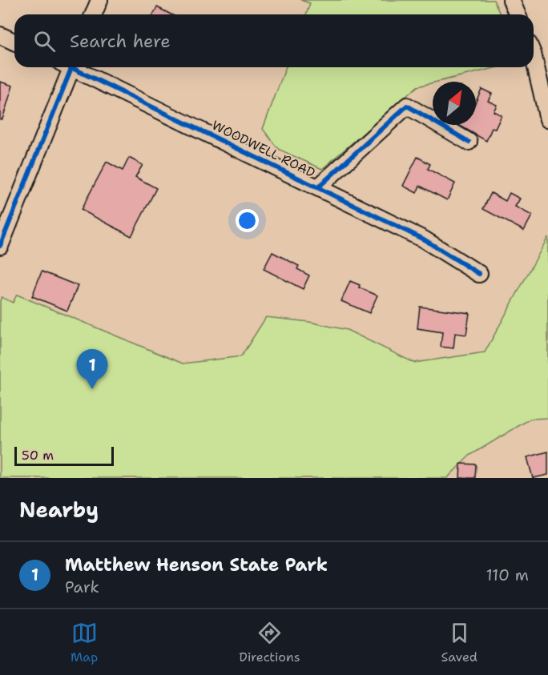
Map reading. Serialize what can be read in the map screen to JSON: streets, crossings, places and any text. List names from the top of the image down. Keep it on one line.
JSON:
{"streets":{"street":["WOODWELL ROAD"]},"scale_bar":"50 m","north":"top right","page":{"search":"Search here","pins":"1","scale":"50 m","heading":"Nearby","list":[{"mark":"1","name":"Matthew Henson State Park","note":"Park","value":"110 m"}],"nav":["Map","Directions","Saved"]}}
